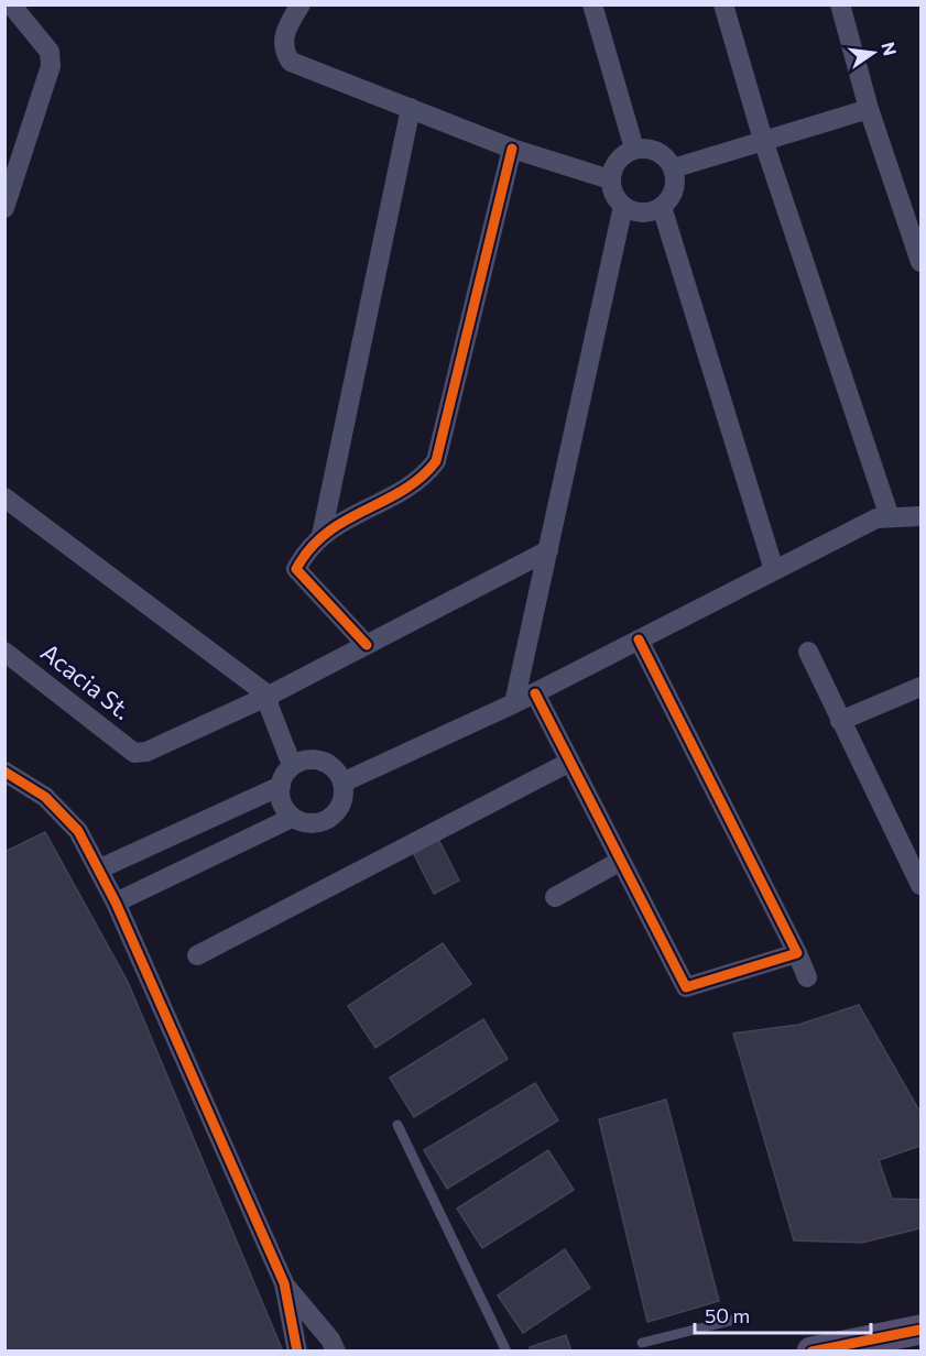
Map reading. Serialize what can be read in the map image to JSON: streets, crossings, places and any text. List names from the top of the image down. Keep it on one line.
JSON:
{"streets":{"street":["Acacia St."]},"scale_bar":"50 m","north":"right"}
